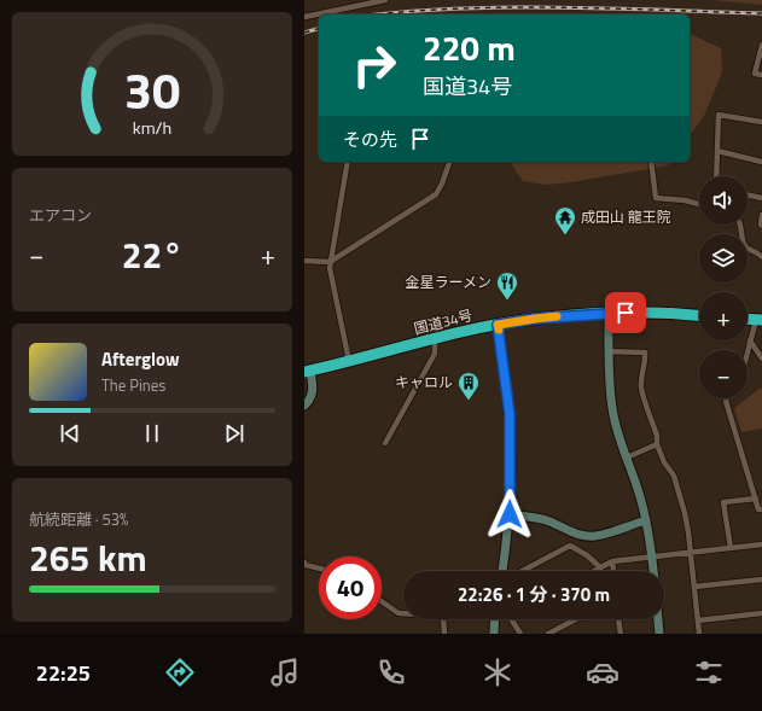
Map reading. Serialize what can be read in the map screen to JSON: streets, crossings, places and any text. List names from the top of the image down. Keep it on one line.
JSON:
{"streets":{"highway":["国道34号"]},"places":{"temple":["成田山 龍王院"],"restaurant":["金星ラーメン"],"building":["キャロル"]},"page":{"turn":["220 m","国道34号"],"then":"その先","tile":["エアコン",["航続距離 · 53%","265 km"]],"map_buttons":["+","−"],"heat":["−","22°","+"],"song":["Afterglow","The Pines"],"limit":"40","trip":"22:26 · 1 分 · 370 m","tabs":"22:25","gauge":["30","km/h"]}}
